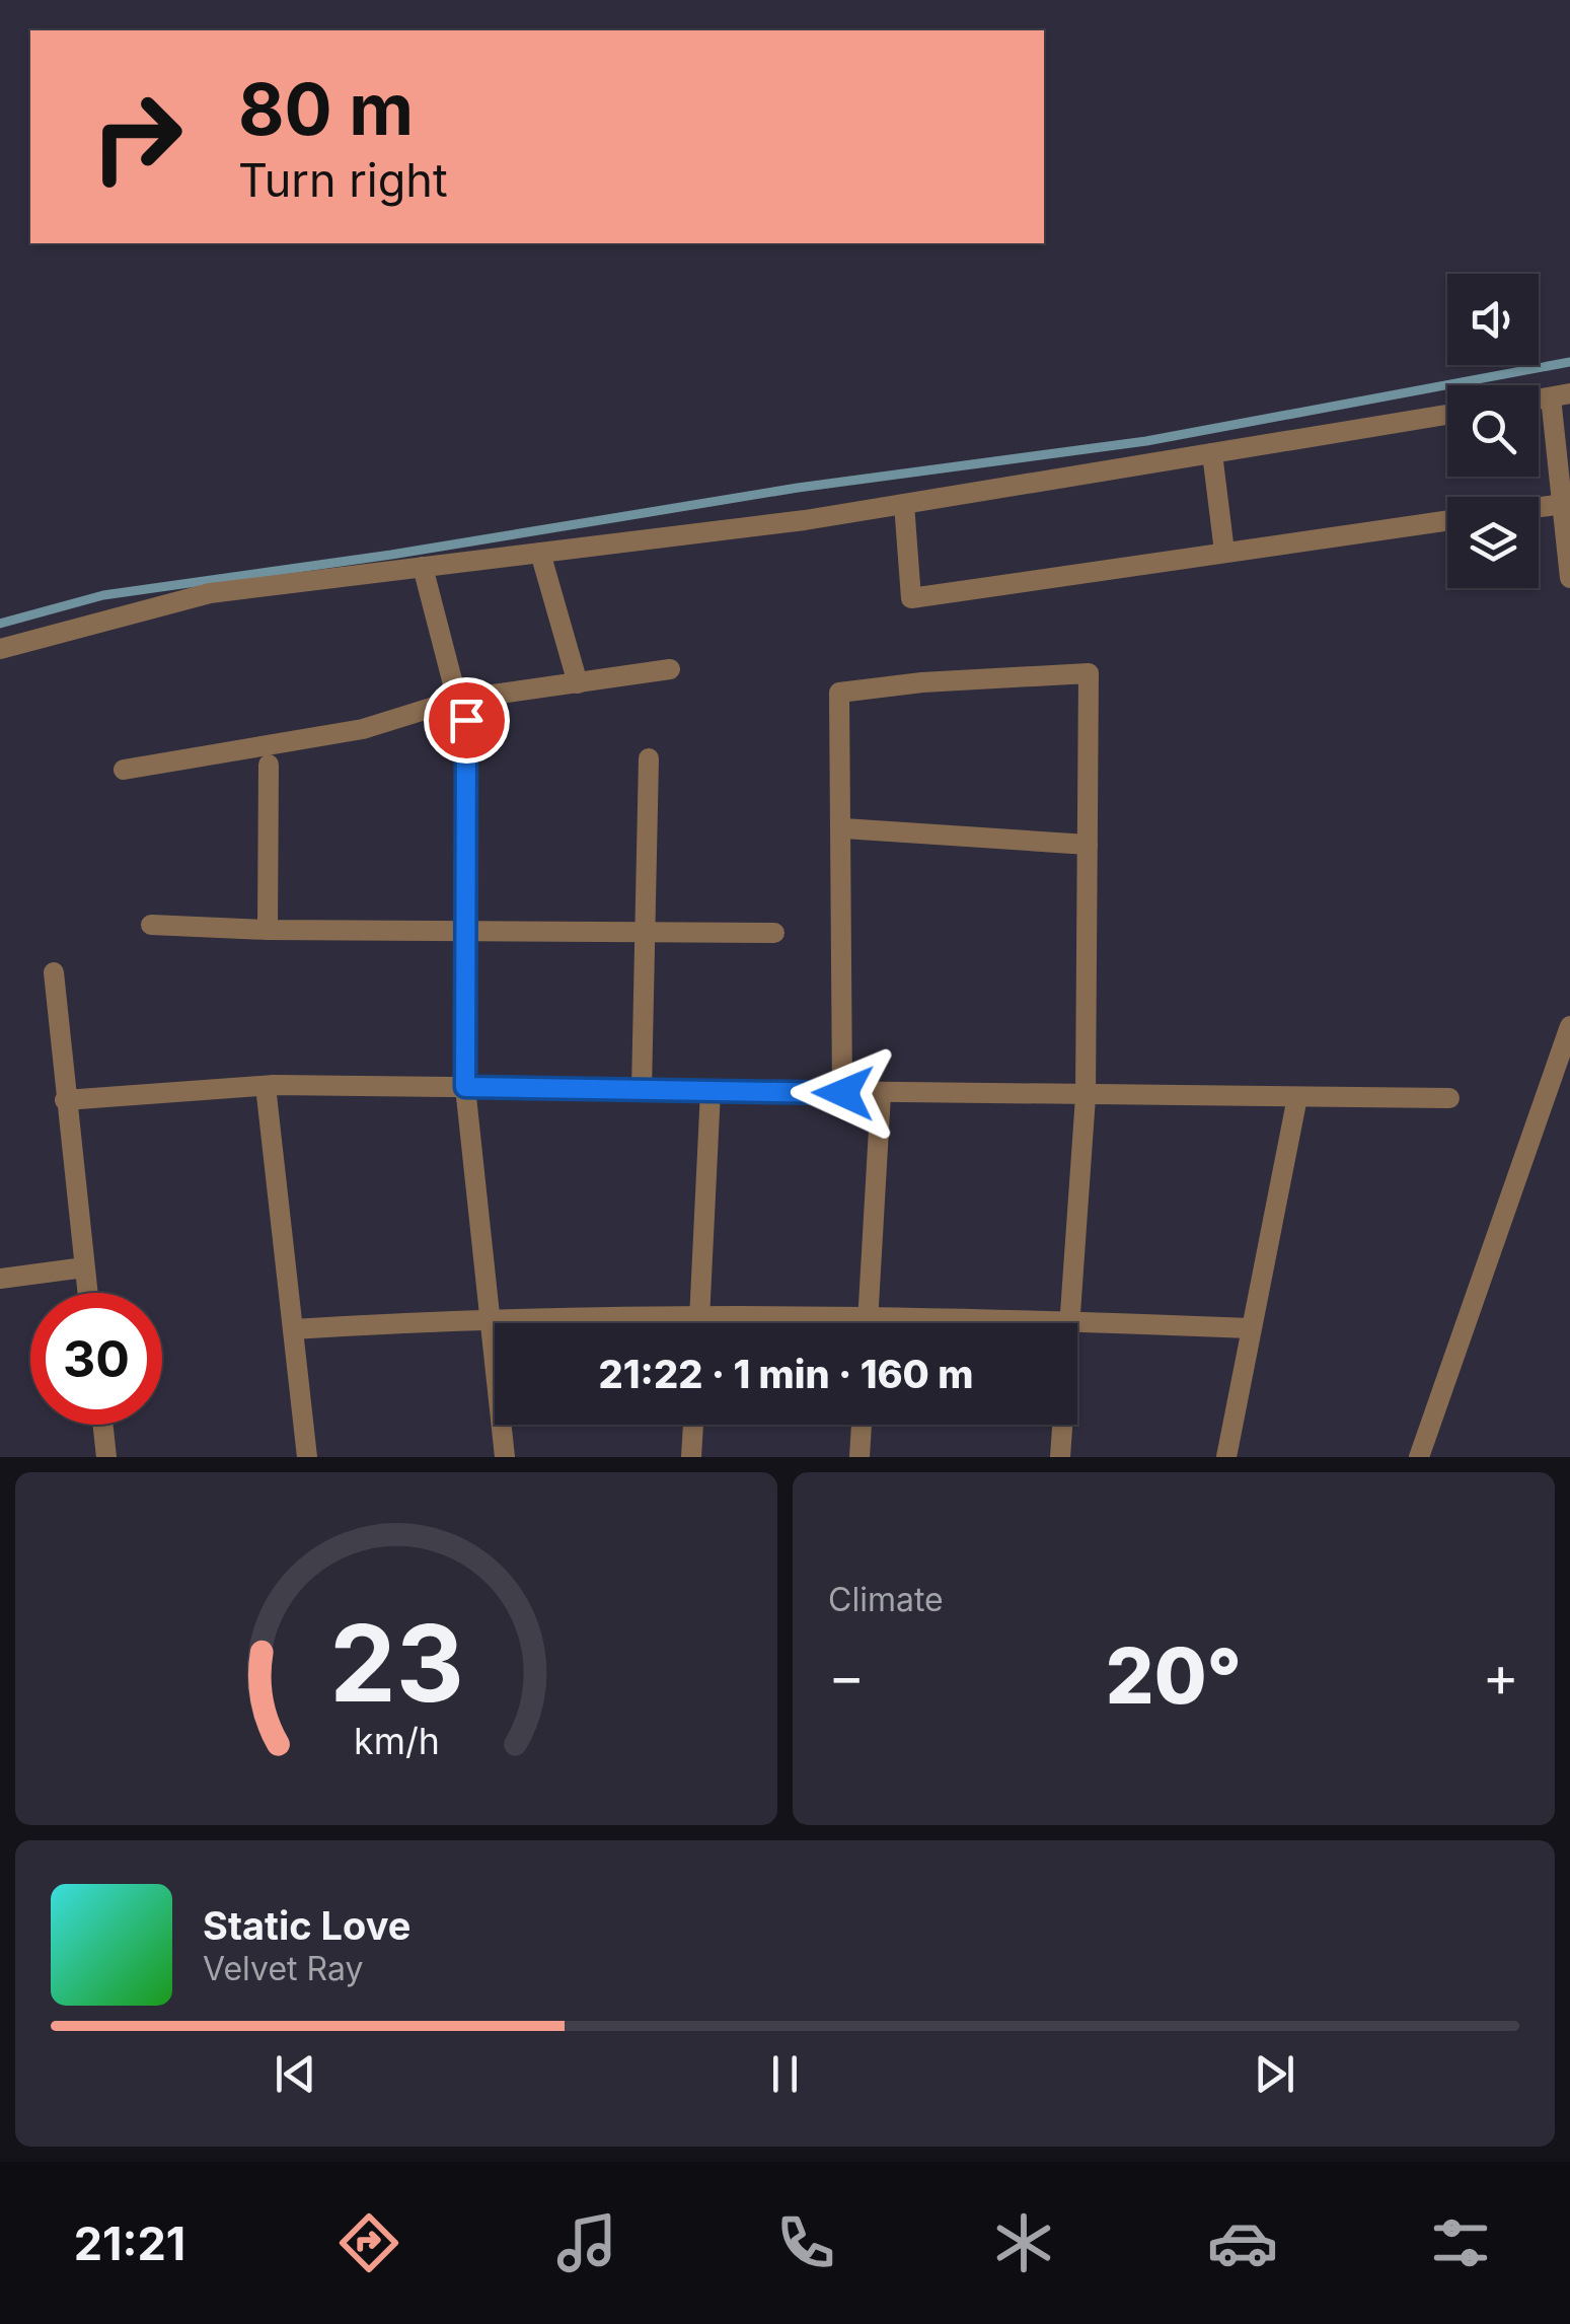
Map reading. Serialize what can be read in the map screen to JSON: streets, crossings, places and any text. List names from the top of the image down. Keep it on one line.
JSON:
{"page":{"turn":["80 m","Turn right"],"limit":"30","trip":"21:22 · 1 min · 160 m","tile":"Climate","heat":["−","20°","+"],"song":["Static Love","Velvet Ray"],"tabs":"21:21","gauge":["23","km/h"]}}
